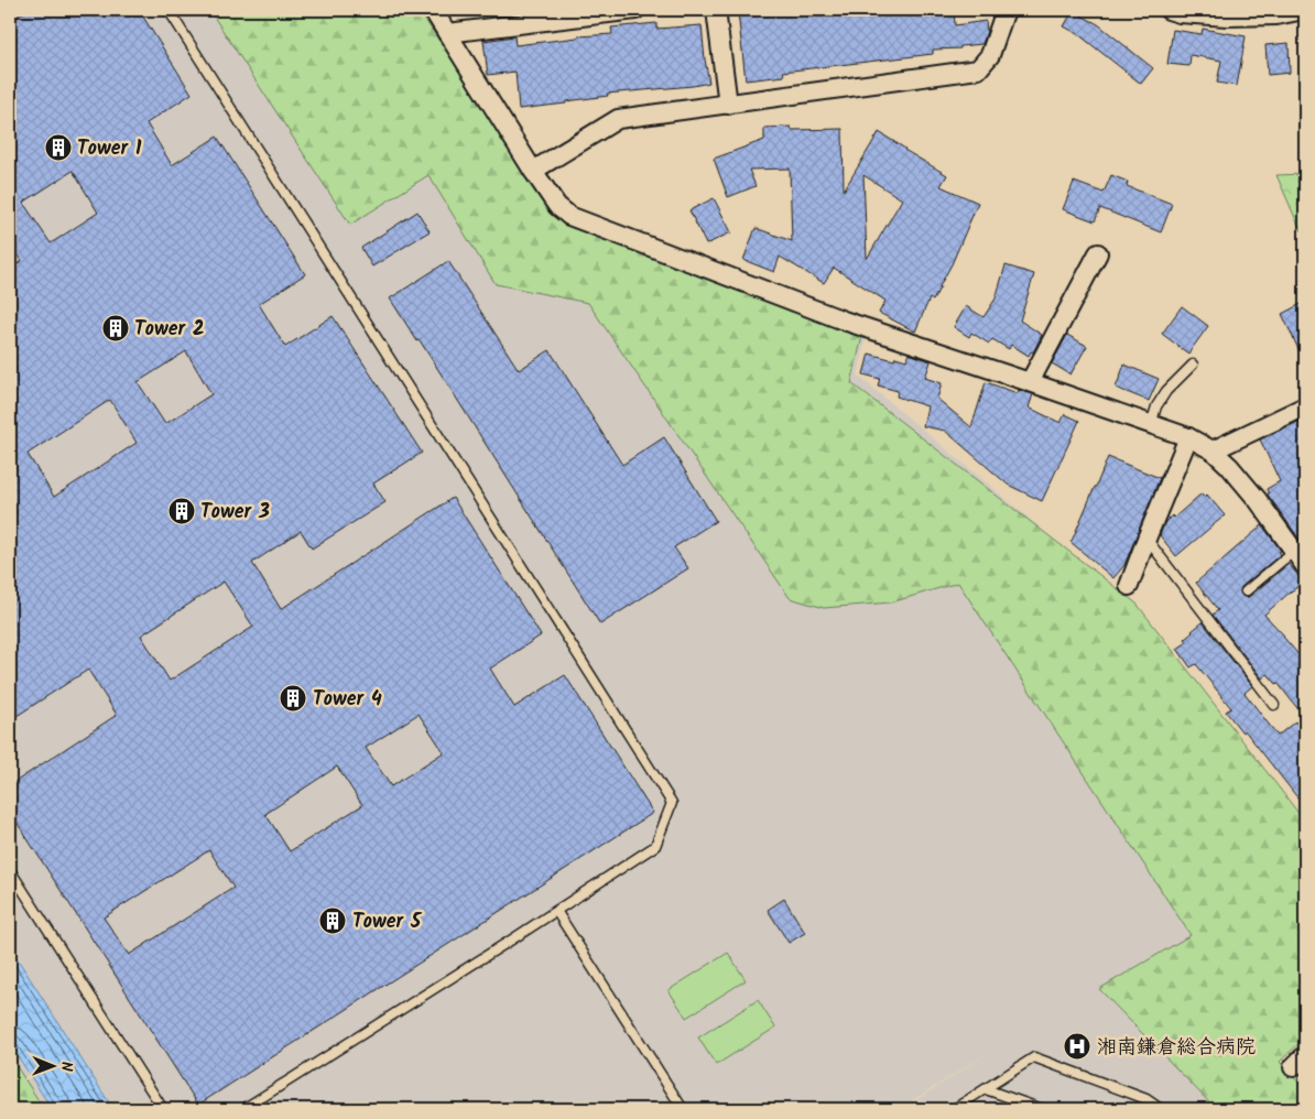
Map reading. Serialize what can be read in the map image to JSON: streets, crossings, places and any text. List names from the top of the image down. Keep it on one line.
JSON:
{"places":{"building":["Tower 1","Tower 2","Tower 3","Tower 4","Tower 5"],"hospital":["湘南鎌倉総合病院"]},"north":"right"}
